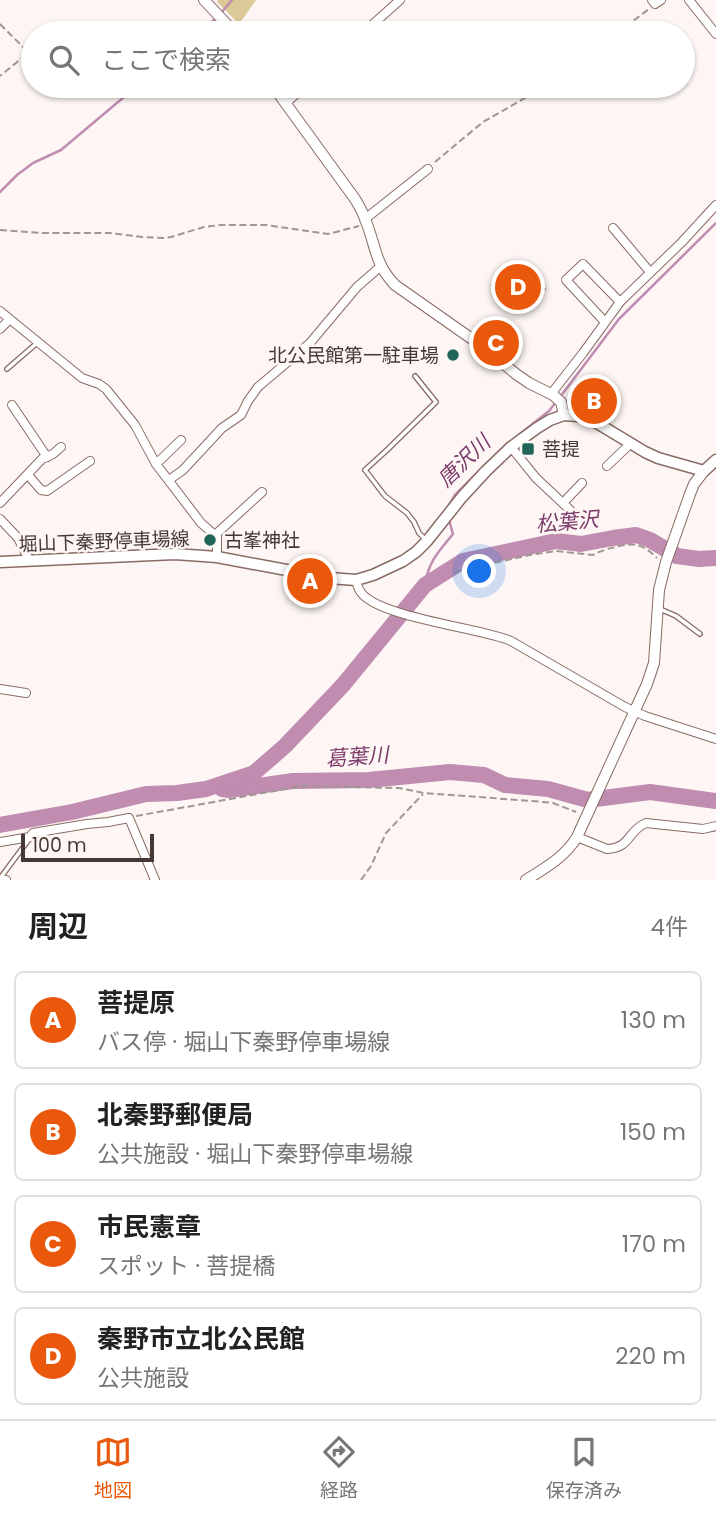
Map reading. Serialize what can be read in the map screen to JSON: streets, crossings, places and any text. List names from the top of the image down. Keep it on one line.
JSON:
{"streets":{"main road":["堀山下秦野停車場線"]},"water":["唐沢川","松葉沢","葛葉川"],"places":{"other":["北公民館第一駐車場","古峯神社"],"transit":["菩提"]},"scale_bar":"100 m","page":{"search":"ここで検索","pins":["D","C","B","A"],"scale":"100 m","heading":["周辺","4件"],"list":[{"mark":"A","name":"菩提原","note":"バス停 · 堀山下秦野停車場線","value":"130 m"},{"mark":"B","name":"北秦野郵便局","note":"公共施設 · 堀山下秦野停車場線","value":"150 m"},{"mark":"C","name":"市民憲章","note":"スポット · 菩提橋","value":"170 m"},{"mark":"D","name":"秦野市立北公民館","note":"公共施設","value":"220 m"}],"nav":["地図","経路","保存済み"]}}
